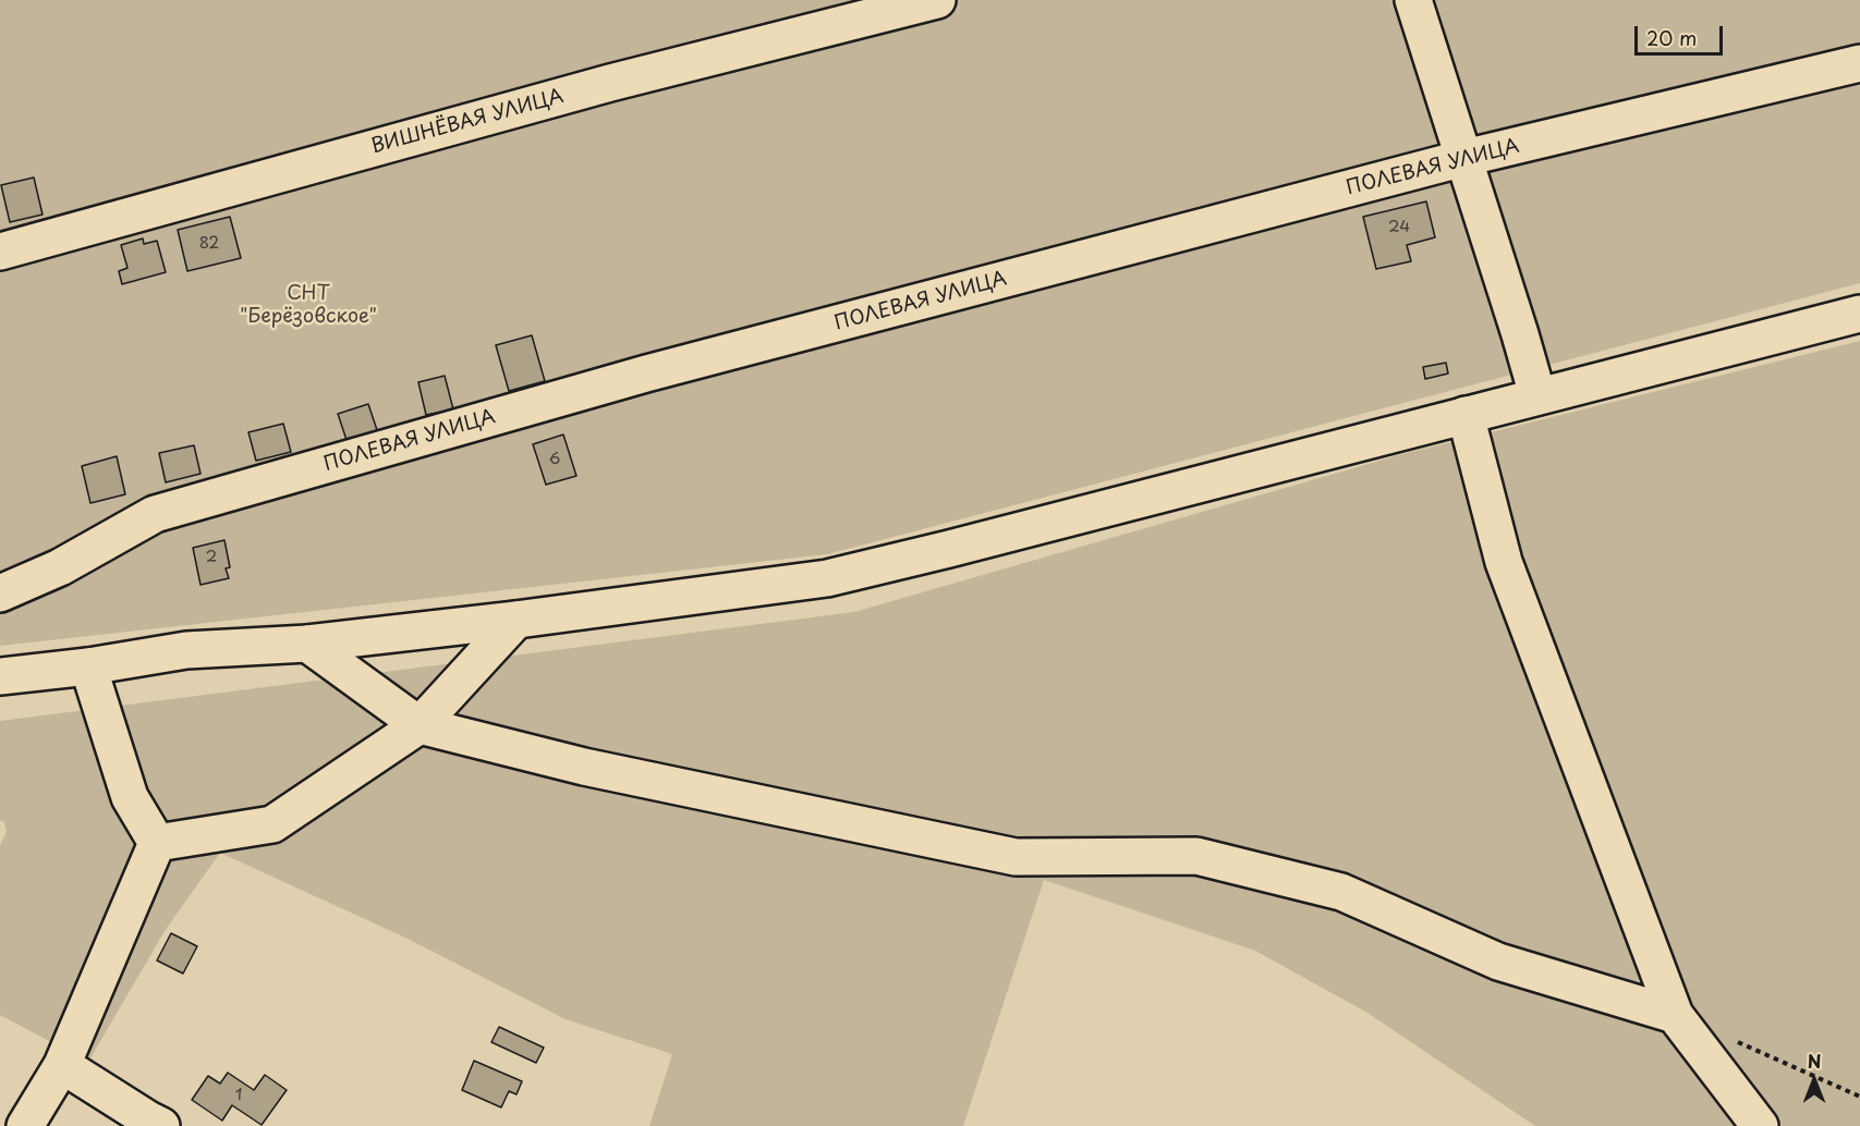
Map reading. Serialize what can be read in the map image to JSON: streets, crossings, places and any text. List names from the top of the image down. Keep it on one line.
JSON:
{"streets":{"street":["ВИШНЁВАЯ УЛИЦА","ПОЛЕВАЯ УЛИЦА"]},"parks":["СНТ \"Берёзовское\""],"house_numbers":["24","82","6","2","1"],"scale_bar":"20 m","north":"top"}
